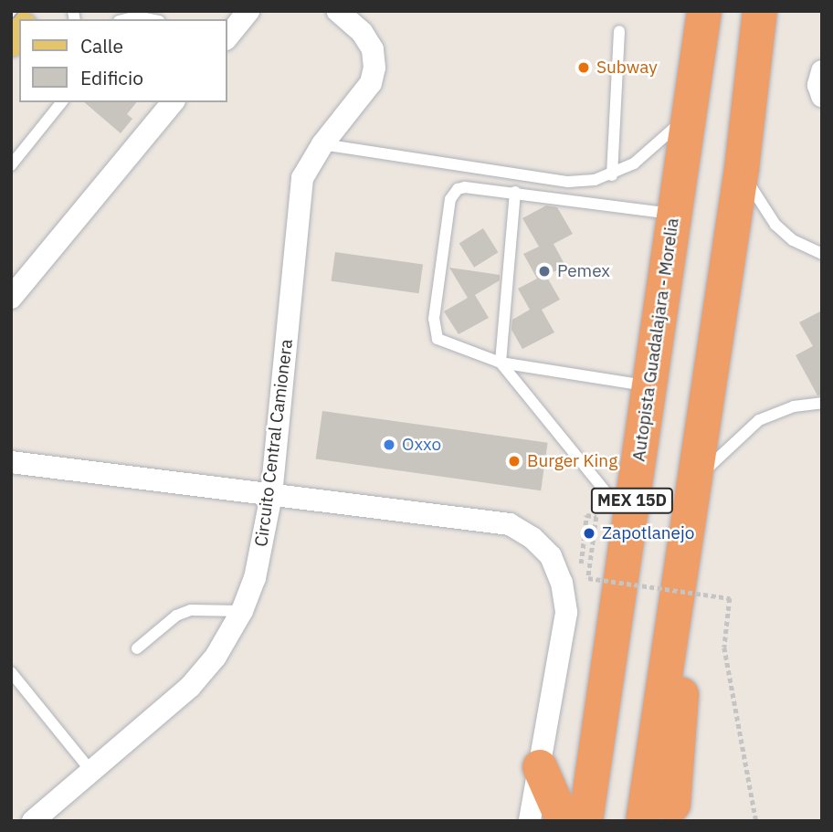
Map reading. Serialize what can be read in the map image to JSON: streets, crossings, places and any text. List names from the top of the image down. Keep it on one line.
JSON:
{"streets":{"highway":["Autopista Guadalajara - Morelia","MEX 15D"],"street":["Circuito Central Camionera"]},"places":["Subway","Pemex","Oxxo","Burger King","Zapotlanejo"],"legend":["Calle","Edificio"]}
